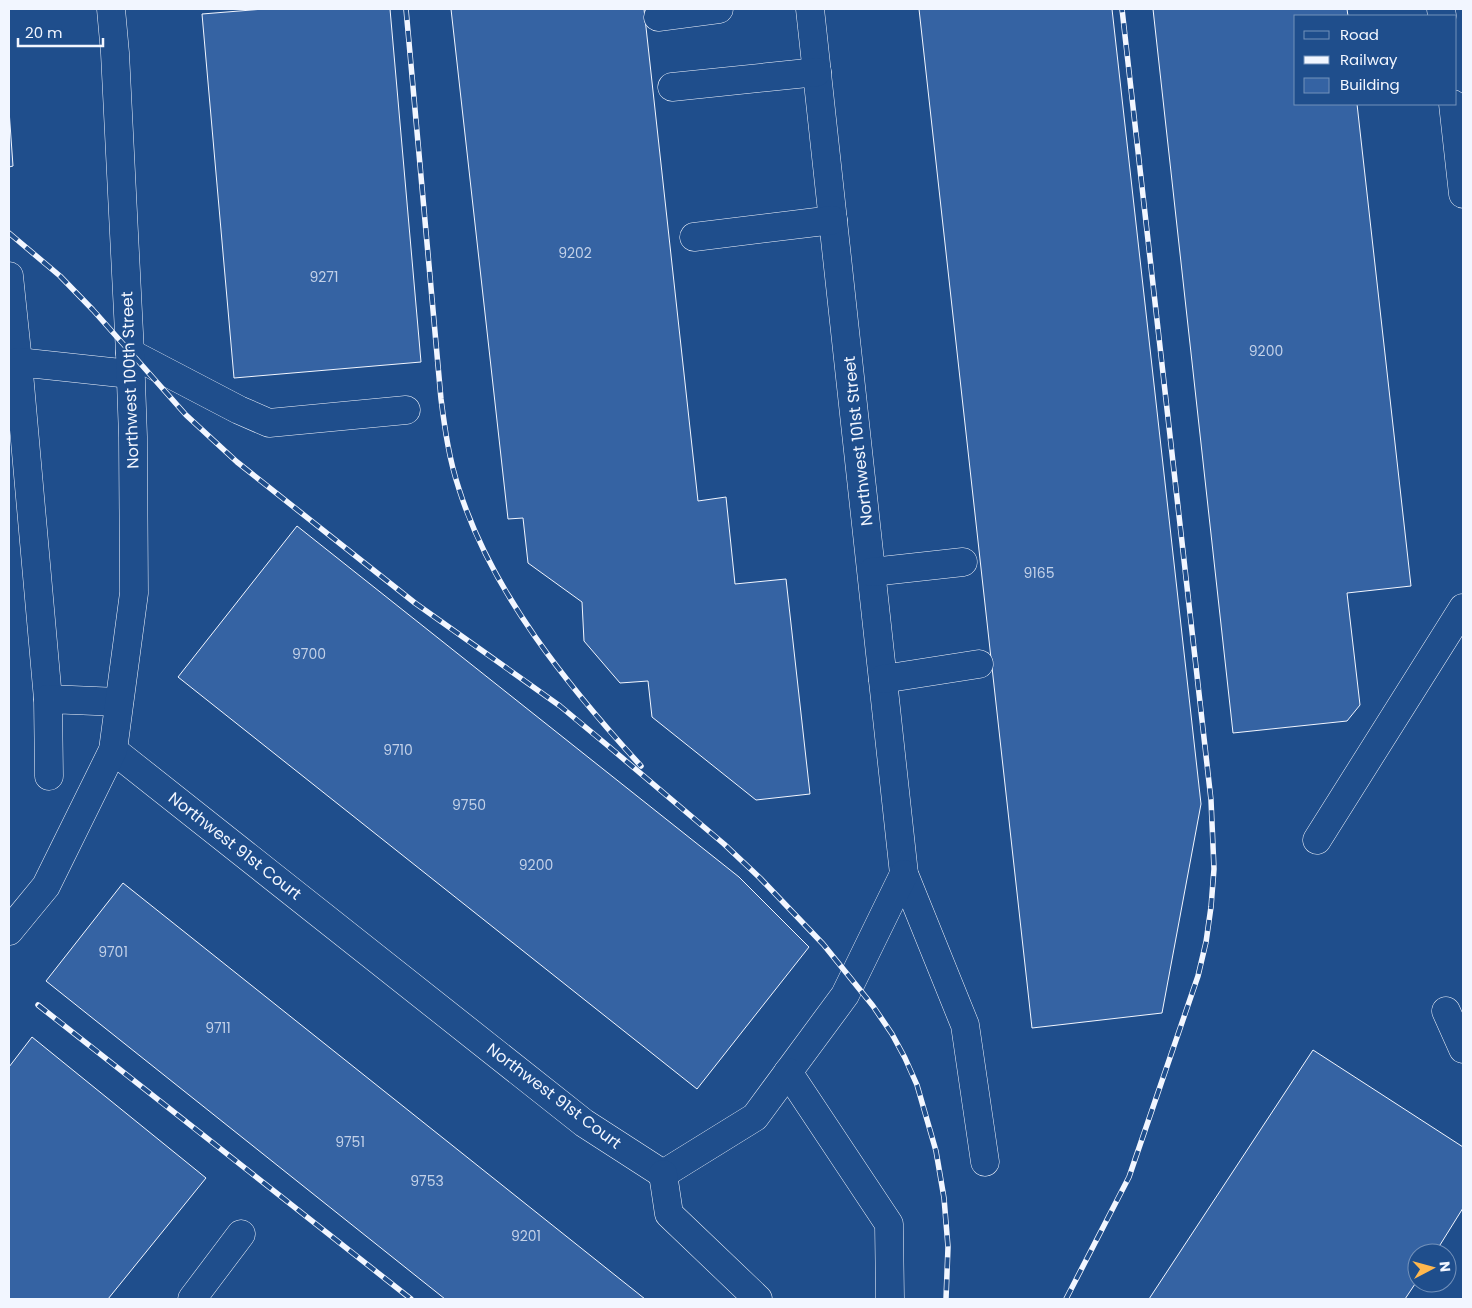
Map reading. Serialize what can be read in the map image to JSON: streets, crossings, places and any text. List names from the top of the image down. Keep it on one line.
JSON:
{"streets":{"street":["Northwest 100th Street","Northwest 101st Street","Northwest 91st Court"]},"crossings":[["Northwest 100th Street","Northwest 91st Court"]],"house_numbers":["9202","9271","9200","9165","9700","9710","9750","9200","9701","9711","9751","9753","9201"],"legend":["Road","Railway","Building"],"scale_bar":"20 m","north":"right"}
